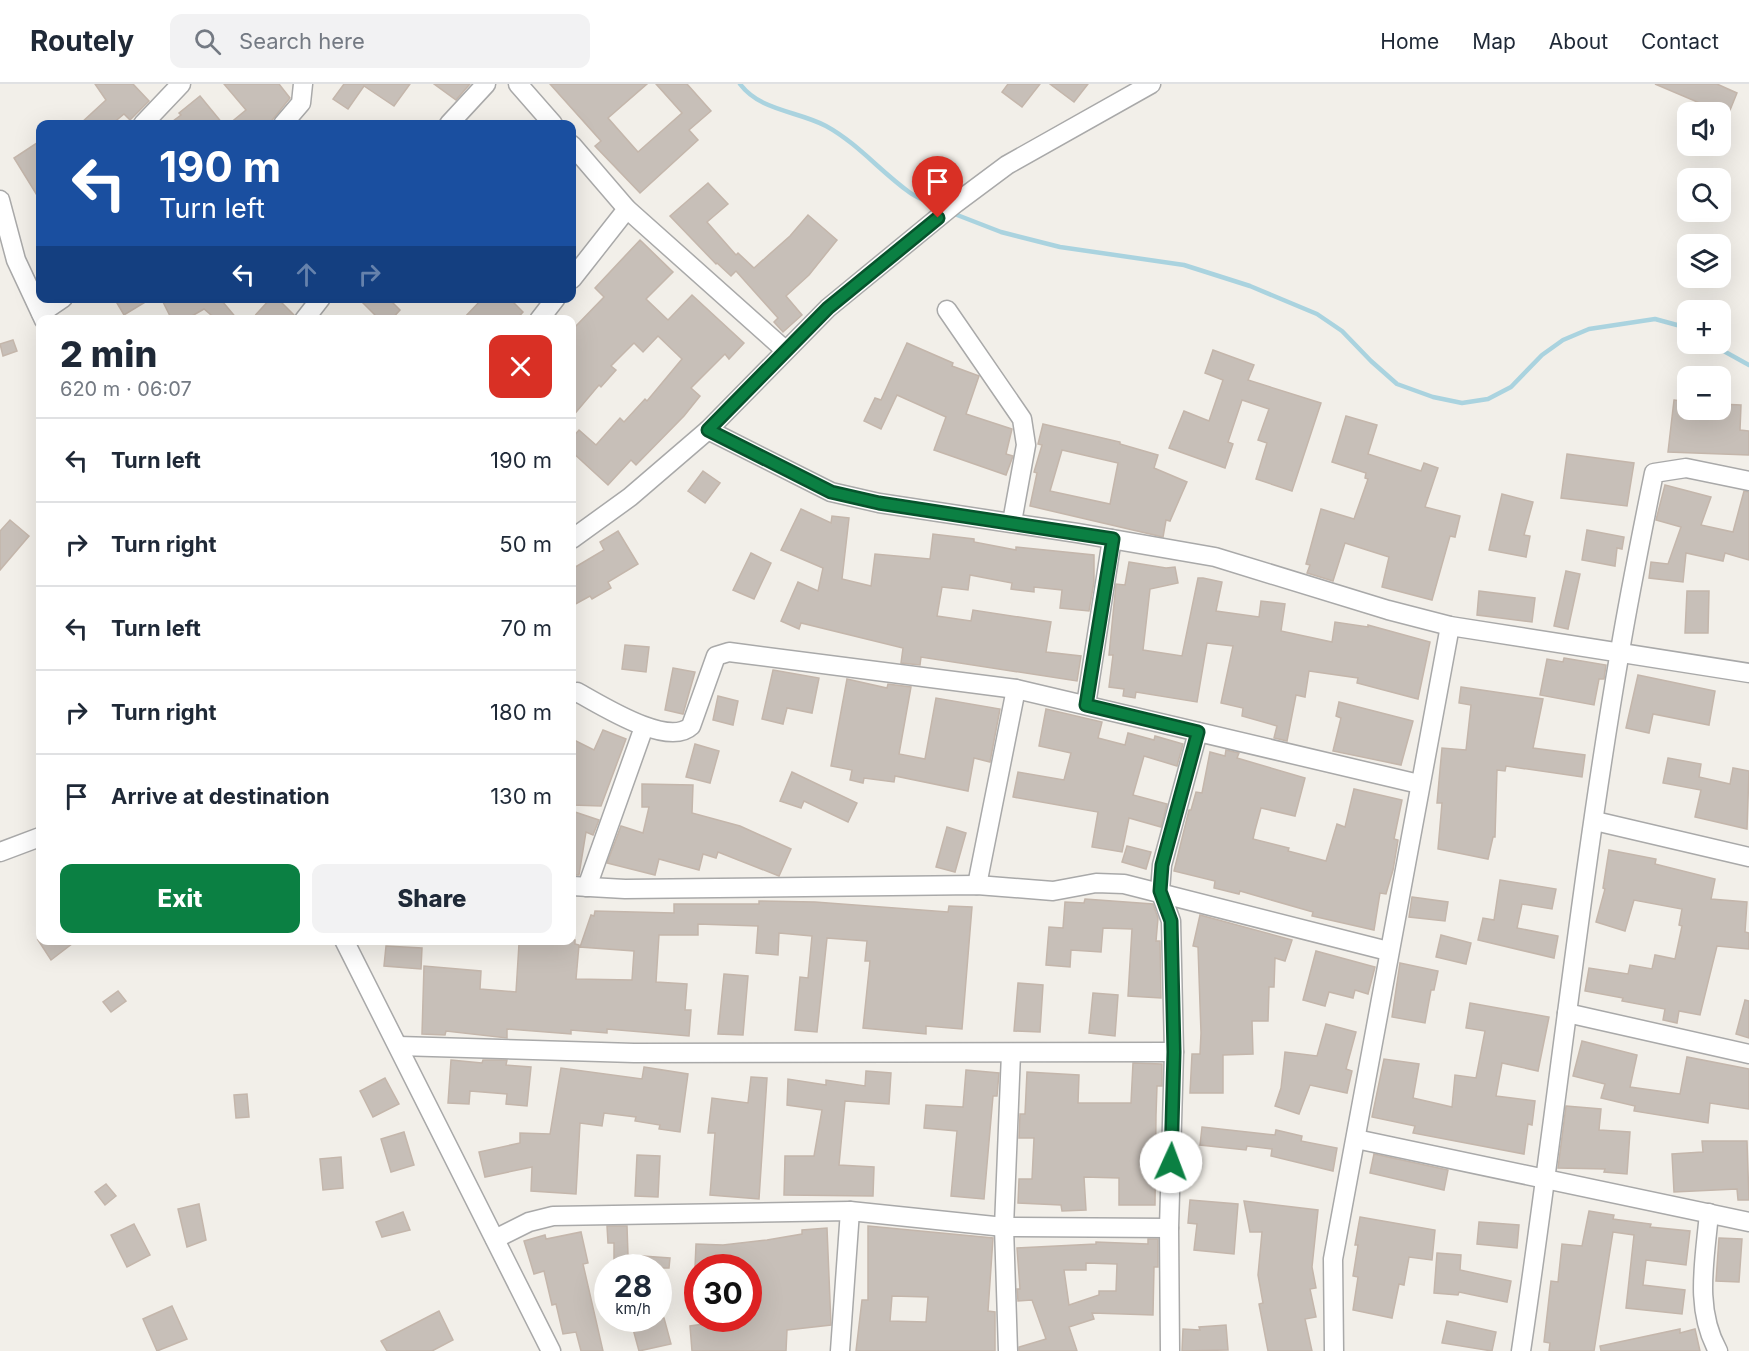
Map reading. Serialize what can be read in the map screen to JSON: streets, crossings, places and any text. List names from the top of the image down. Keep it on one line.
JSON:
{"page":{"header":"Routely","search":"Search here","nav":["Home","Map","About","Contact"],"map_buttons":["+","−"],"turn":["190 m","Turn left"],"heading":["2 min","620 m · 06:07"],"list":[{"name":"Turn left","value":"190 m"},{"name":"Turn right","value":"50 m"},{"name":"Turn left","value":"70 m"},{"name":"Turn right","value":"180 m"},{"name":"Arrive at destination","value":"130 m"}],"buttons":["Exit","Share"],"speed":"28 km/h","limit":"30"}}
